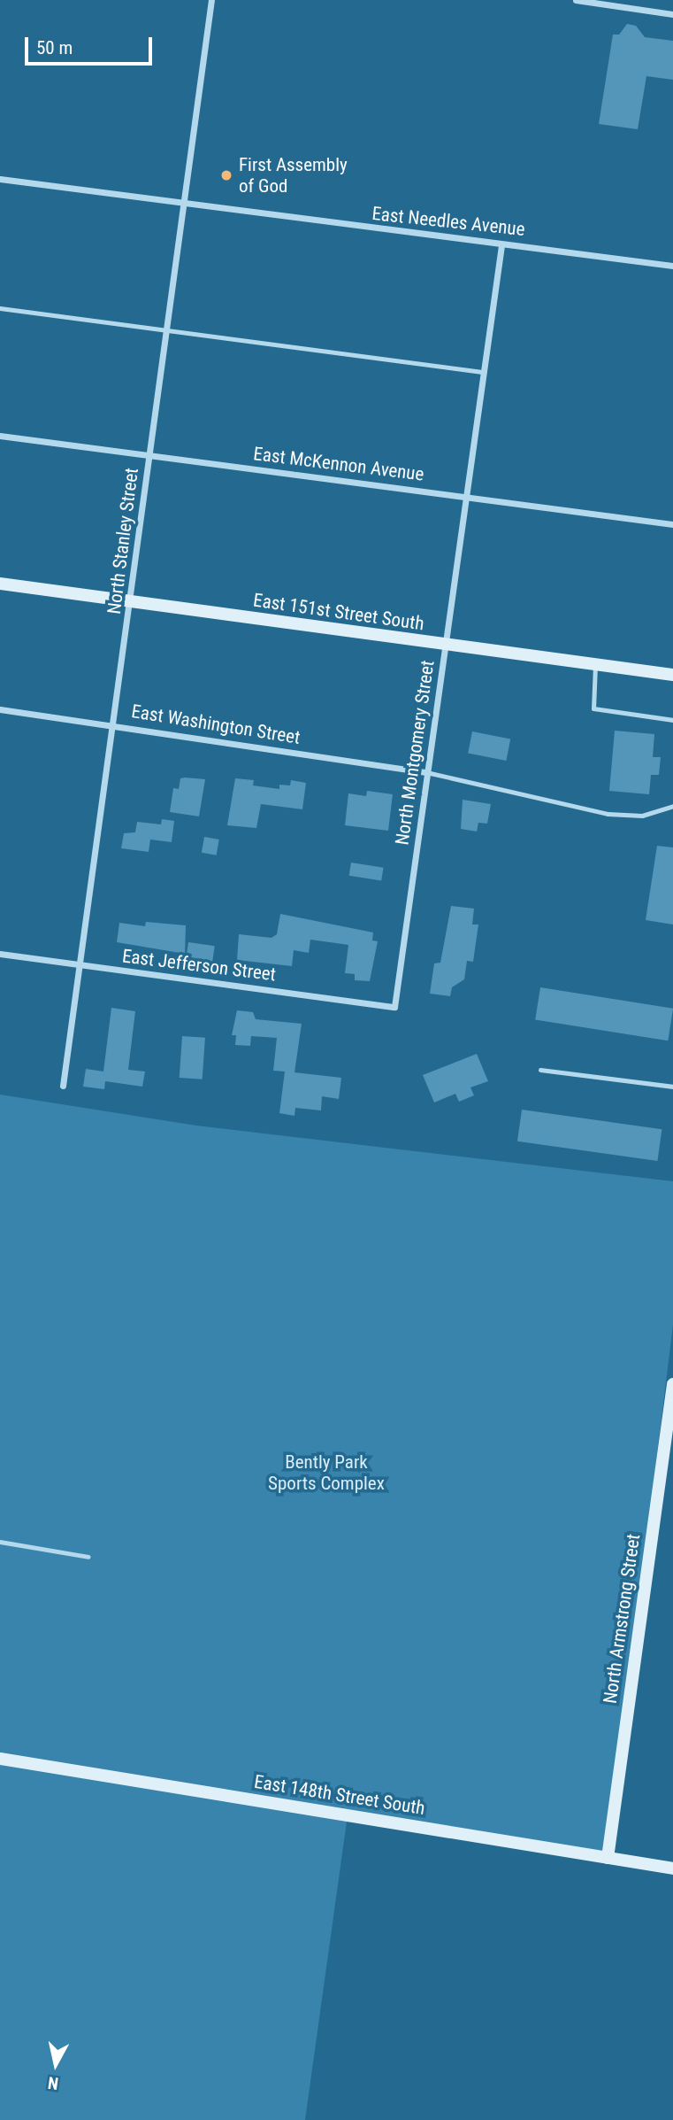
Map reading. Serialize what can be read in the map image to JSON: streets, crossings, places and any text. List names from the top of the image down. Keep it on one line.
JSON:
{"streets":{"street":["East Needles Avenue","East McKennon Avenue","North Stanley Street","East 151st Street South","East Washington Street","North Montgomery Street","East Jefferson Street","North Armstrong Street","East 148th Street South"]},"crossings":[["East Needles Avenue","North Stanley Street"],["East Needles Avenue","North Montgomery Street"],["East McKennon Avenue","North Stanley Street"],["East McKennon Avenue","North Montgomery Street"],["North Stanley Street","East 151st Street South"],["North Stanley Street","East Washington Street"],["North Stanley Street","East Jefferson Street"],["East 151st Street South","North Montgomery Street"],["East Washington Street","North Montgomery Street"],["North Montgomery Street","East Jefferson Street"],["North Armstrong Street","East 148th Street South"]],"parks":["Bently Park Sports Complex"],"places":["First Assembly of God"],"scale_bar":"50 m","north":"bottom"}
